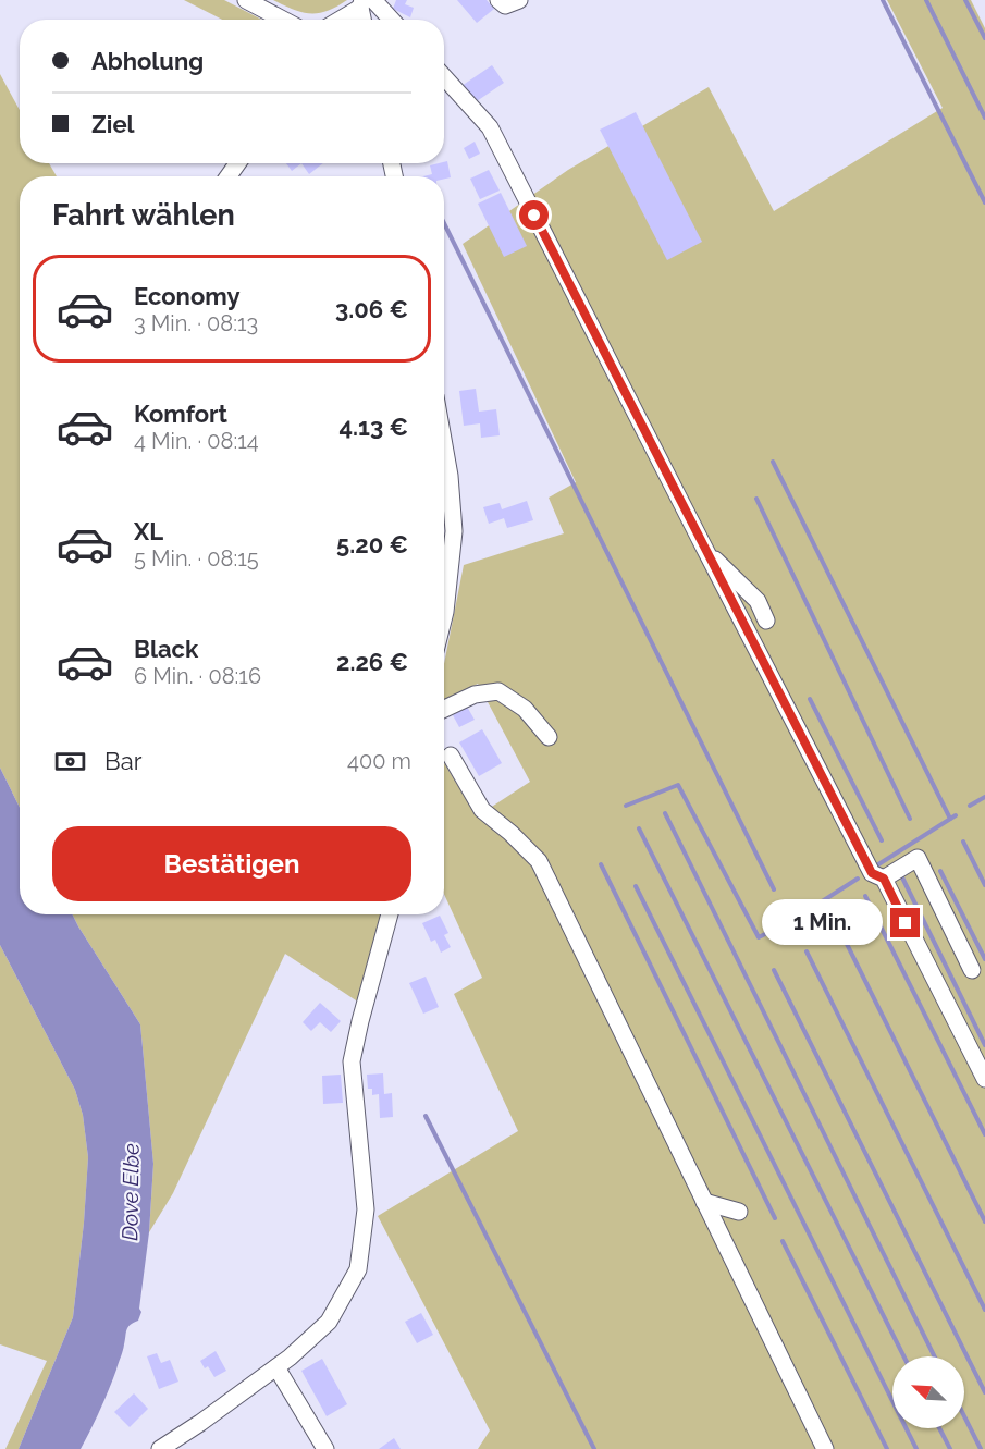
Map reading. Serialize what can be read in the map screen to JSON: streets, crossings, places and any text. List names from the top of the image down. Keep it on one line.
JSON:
{"water":["Dove Elbe"],"north":"top left","page":{"banner":["Abholung","Ziel"],"heading":"Fahrt wählen","list":[{"name":"Economy","note":"3 Min. · 08:13","value":"3.06 €"},{"name":"Komfort","note":"4 Min. · 08:14","value":"4.13 €"},{"name":"XL","note":"5 Min. · 08:15","value":"5.20 €"},{"name":"Black","note":"6 Min. · 08:16","value":"2.26 €"}],"pay":["Bar","400 m"],"buttons":"Bestätigen","bubble":"1 Min."}}
